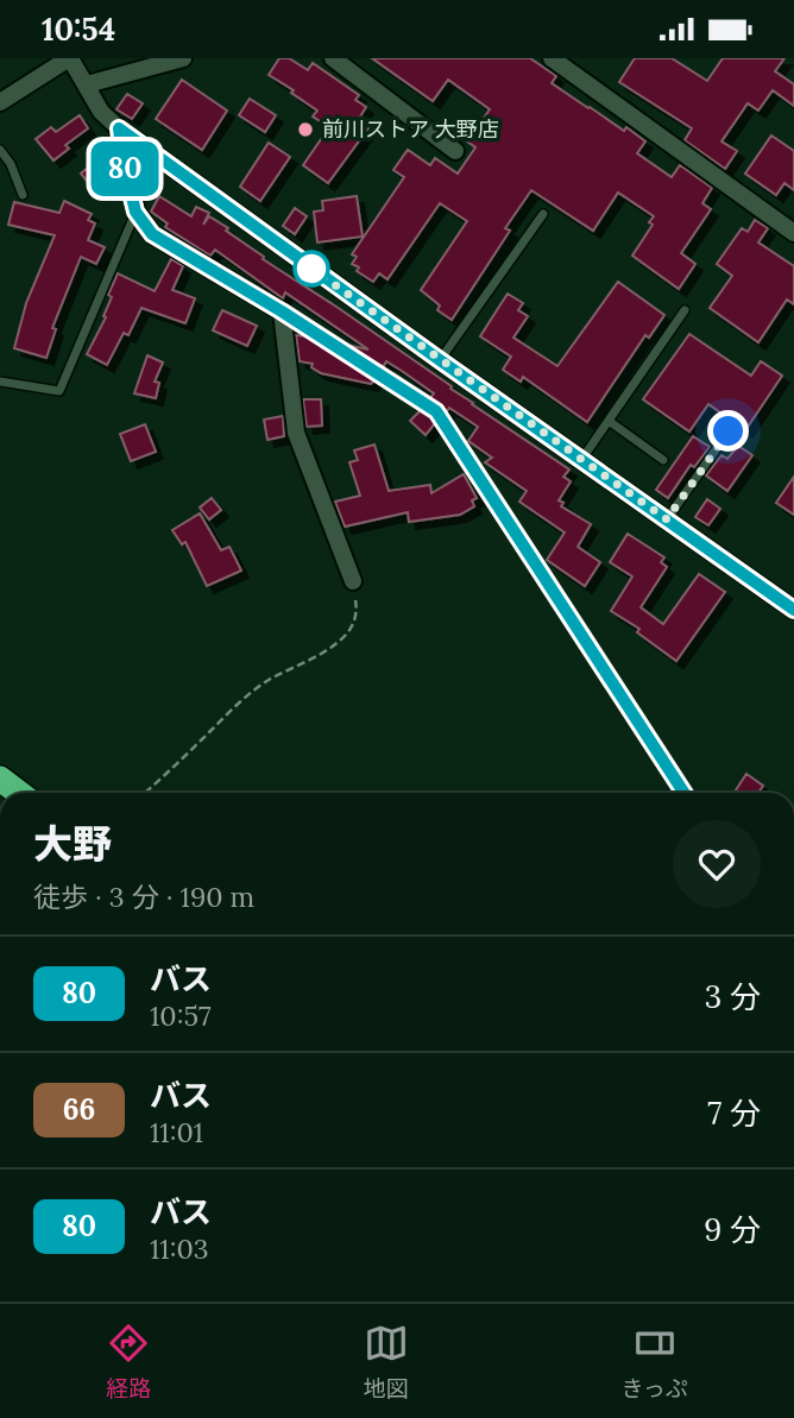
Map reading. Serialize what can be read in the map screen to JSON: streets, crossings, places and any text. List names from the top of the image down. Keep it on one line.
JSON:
{"places":["前川ストア 大野店"],"lines":["bus line 80"],"page":{"status":"10:54","on_map":"80","heading":["大野","徒歩 · 3 分 · 190 m"],"list":[{"mark":"80","name":"バス","note":"10:57","value":"3 分"},{"mark":"66","name":"バス","note":"11:01","value":"7 分"},{"mark":"80","name":"バス","note":"11:03","value":"9 分"}],"tabs":["経路","地図","きっぷ"]}}
